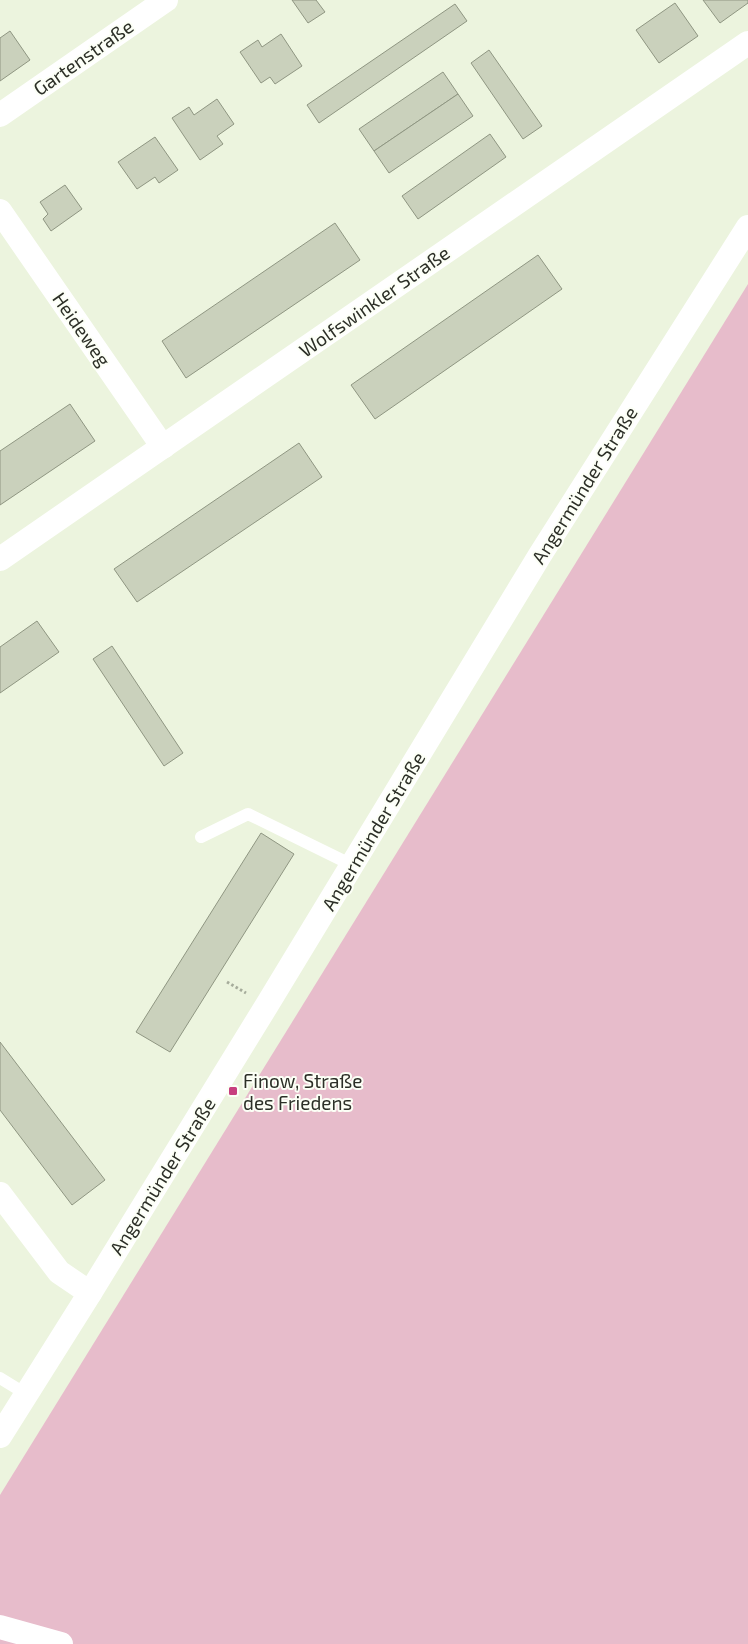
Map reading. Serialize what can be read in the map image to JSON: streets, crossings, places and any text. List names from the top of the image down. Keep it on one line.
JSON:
{"streets":{"street":["Gartenstraße","Wolfswinkler Straße","Heideweg","Angermünder Straße"]},"crossings":[["Wolfswinkler Straße","Heideweg"]],"places":{"transit":["Finow, Straße des Friedens"]}}
